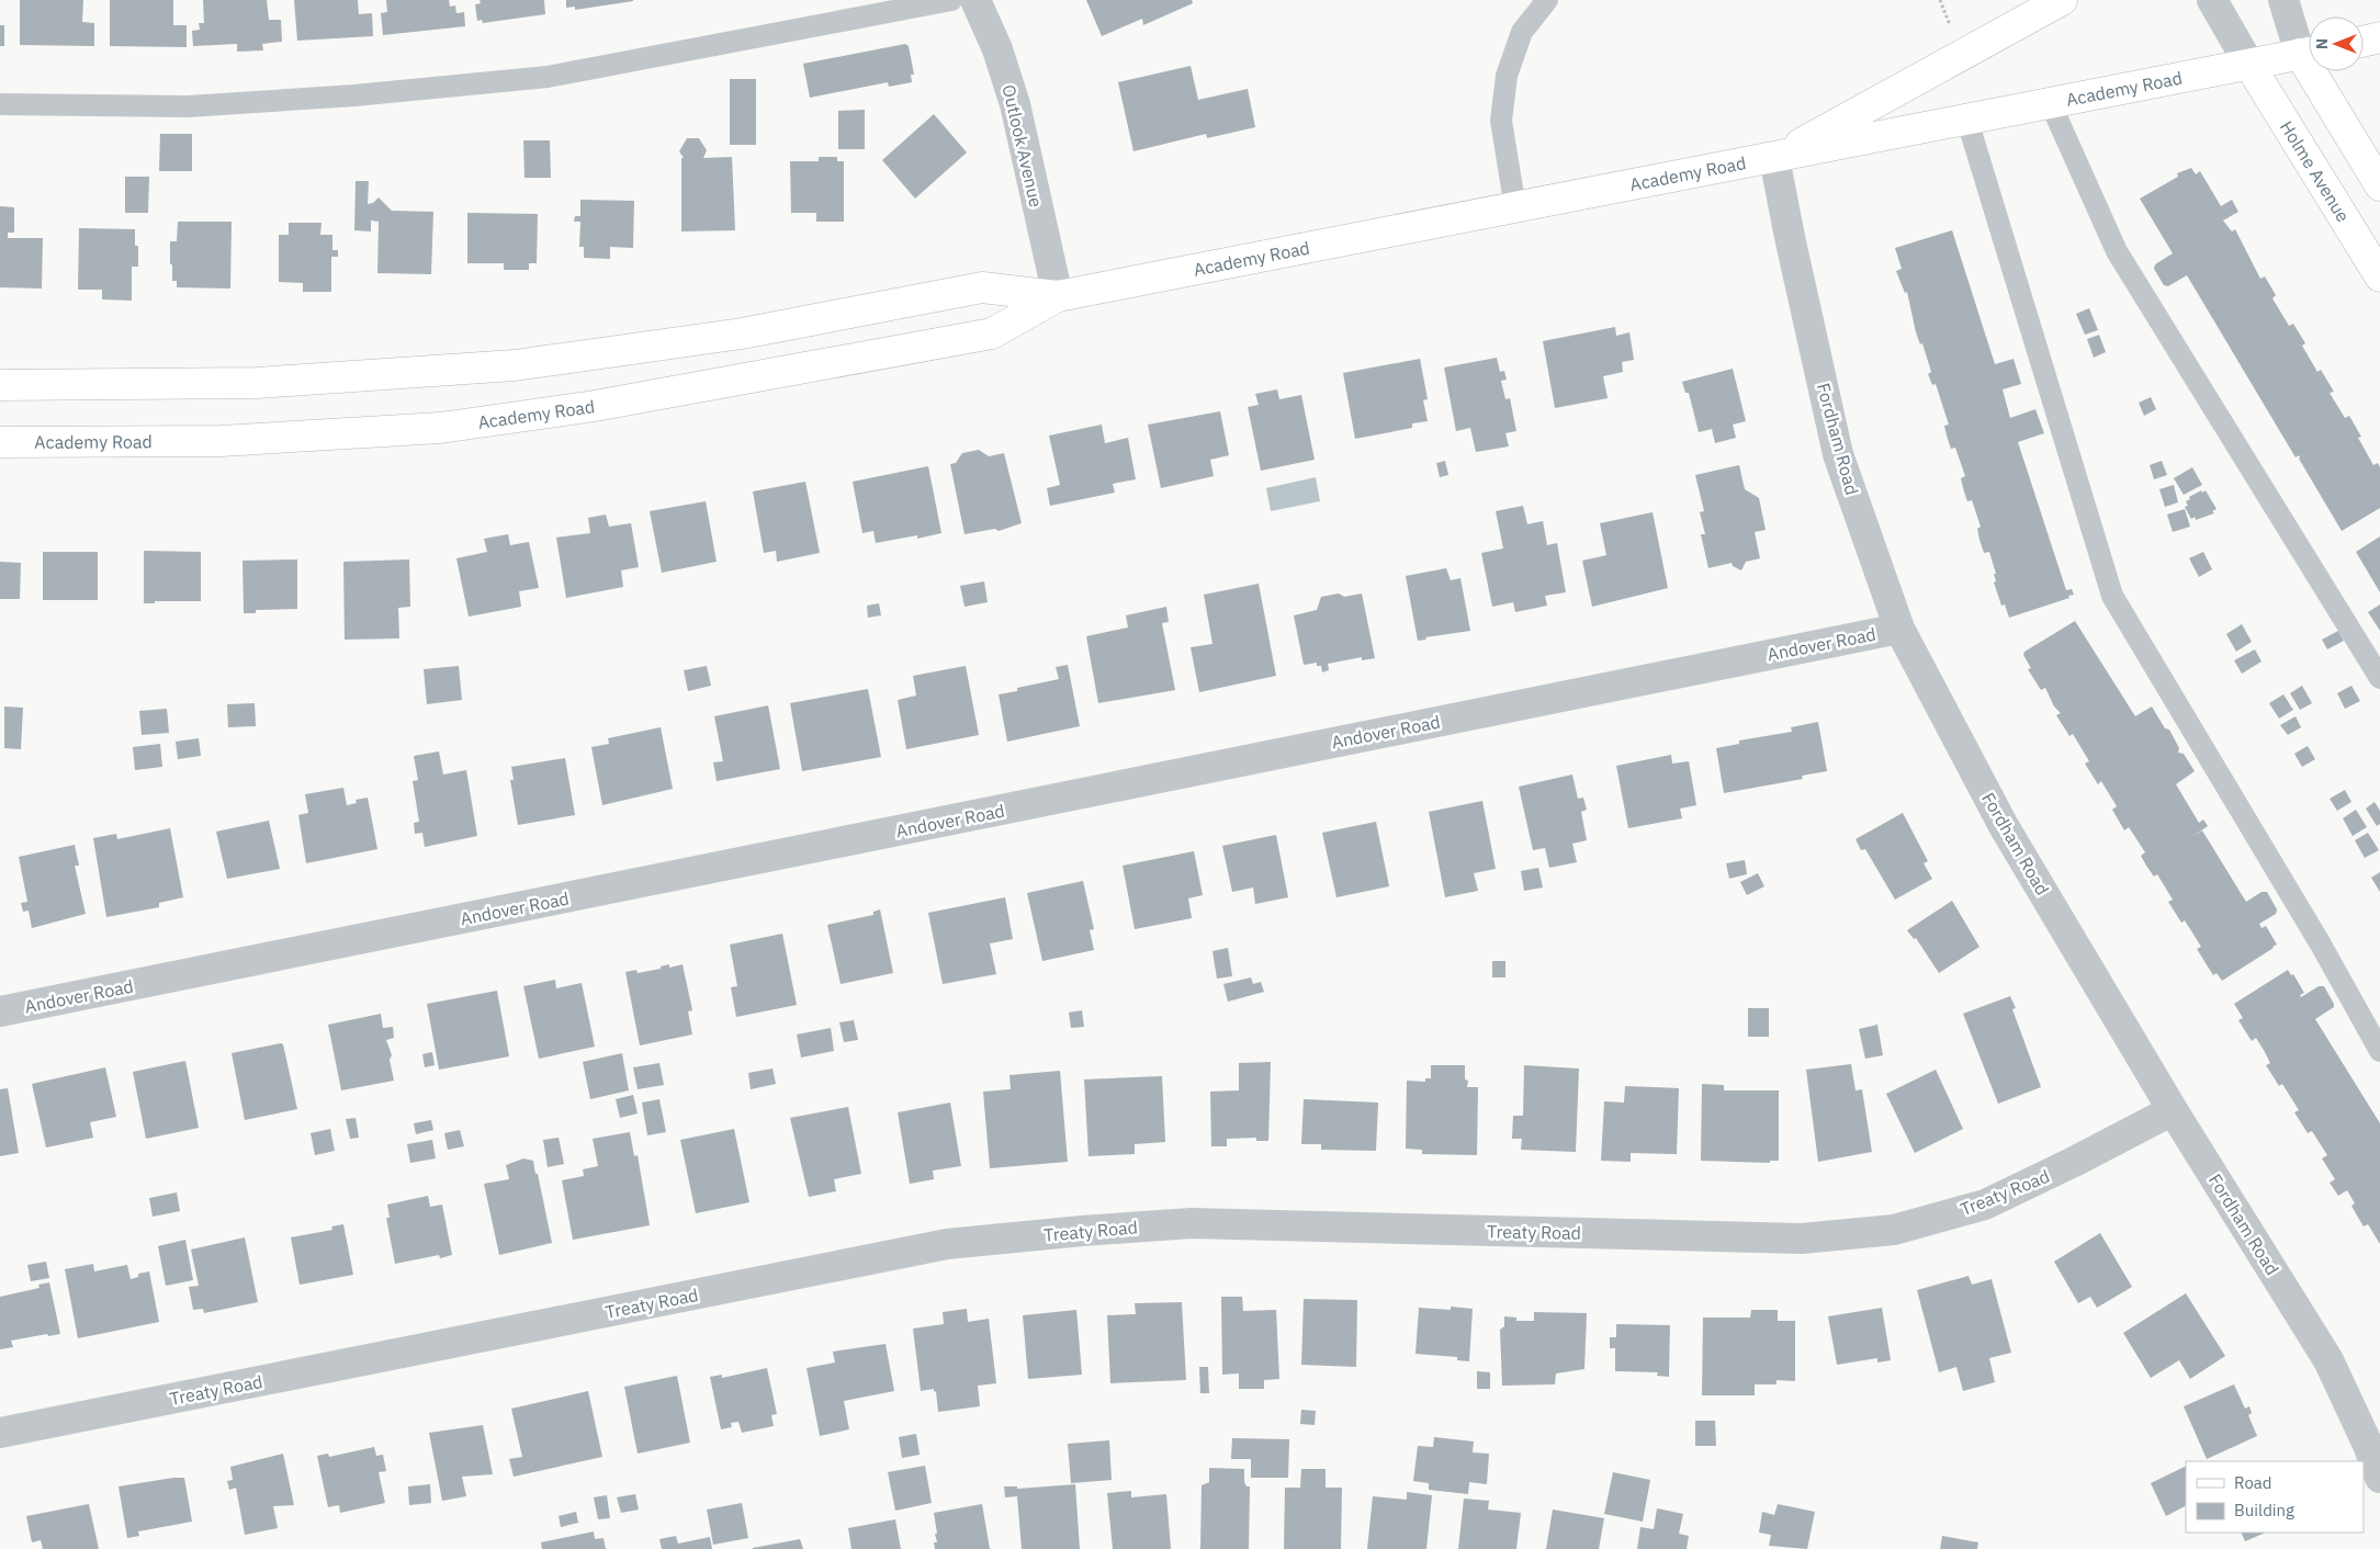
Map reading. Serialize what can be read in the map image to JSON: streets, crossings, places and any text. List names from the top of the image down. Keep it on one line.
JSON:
{"streets":{"main road":["Academy Road","Holme Avenue"],"street":["Outlook Avenue","Fordham Road","Andover Road","Treaty Road"]},"crossings":[["Academy Road","Outlook Avenue"],["Academy Road","Holme Avenue"],["Academy Road","Fordham Road"],["Fordham Road","Andover Road"],["Fordham Road","Treaty Road"]],"legend":["Road","Building"],"north":"left"}
